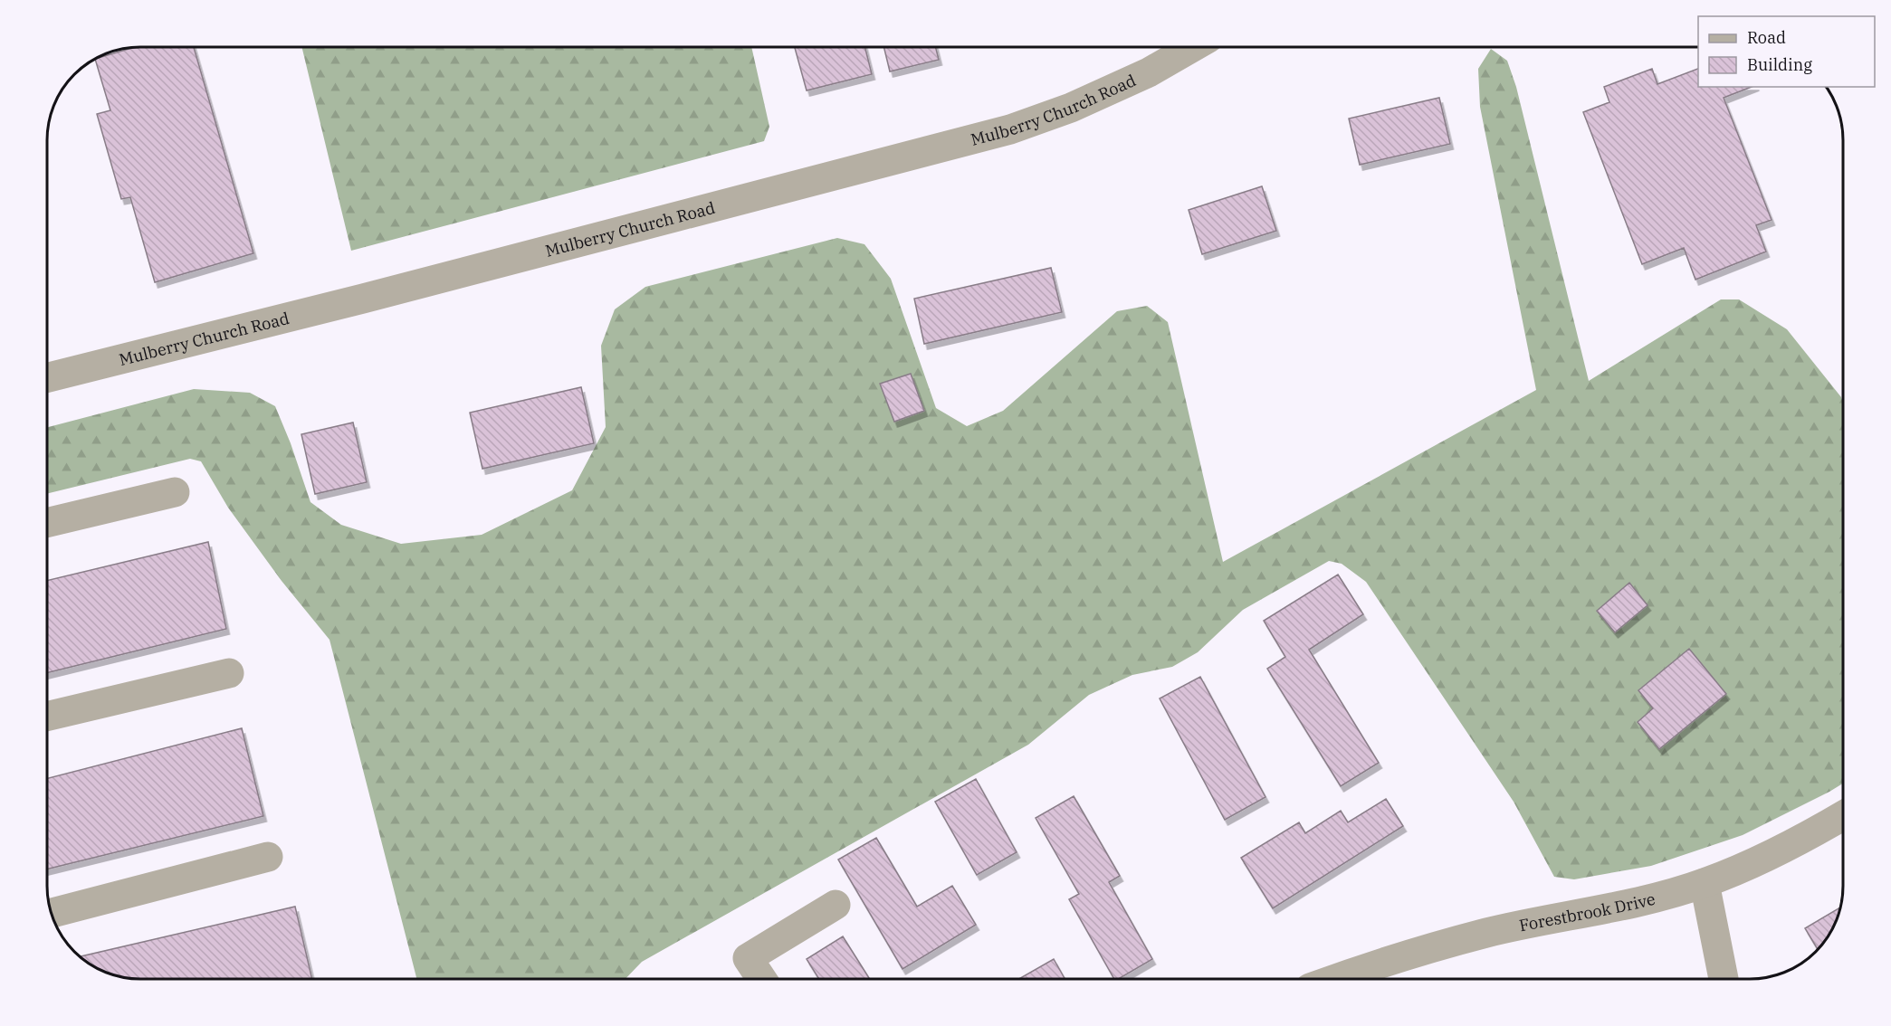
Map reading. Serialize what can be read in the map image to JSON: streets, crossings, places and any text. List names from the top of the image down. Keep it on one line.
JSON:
{"streets":{"street":["Mulberry Church Road","Forestbrook Drive"]},"legend":["Road","Building"]}
